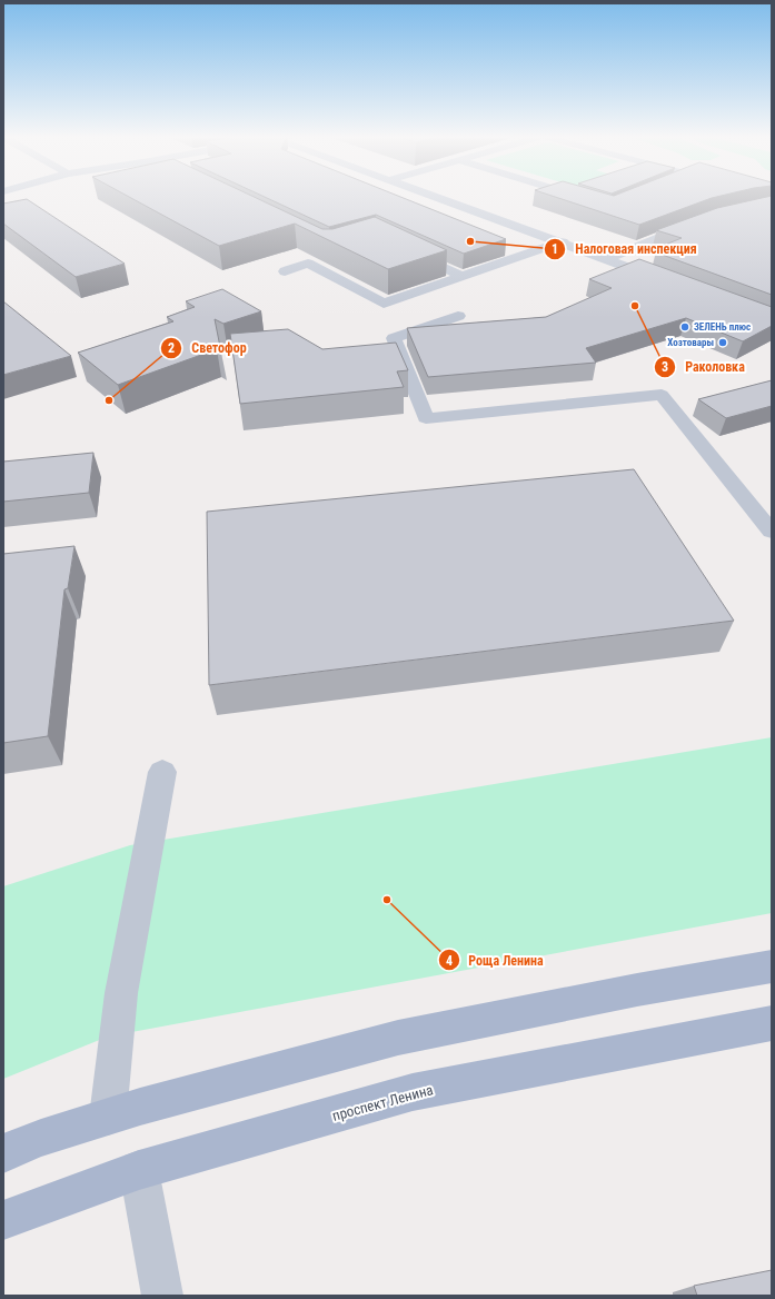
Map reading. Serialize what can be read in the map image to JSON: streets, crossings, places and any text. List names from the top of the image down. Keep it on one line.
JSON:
{"streets":{"main road":["проспект Ленина"]},"places":["Налоговая инспекция","Раколовка","ЗЕЛЕНЬ плюс","Хозтовары","Светофор","Роща Ленина"]}
